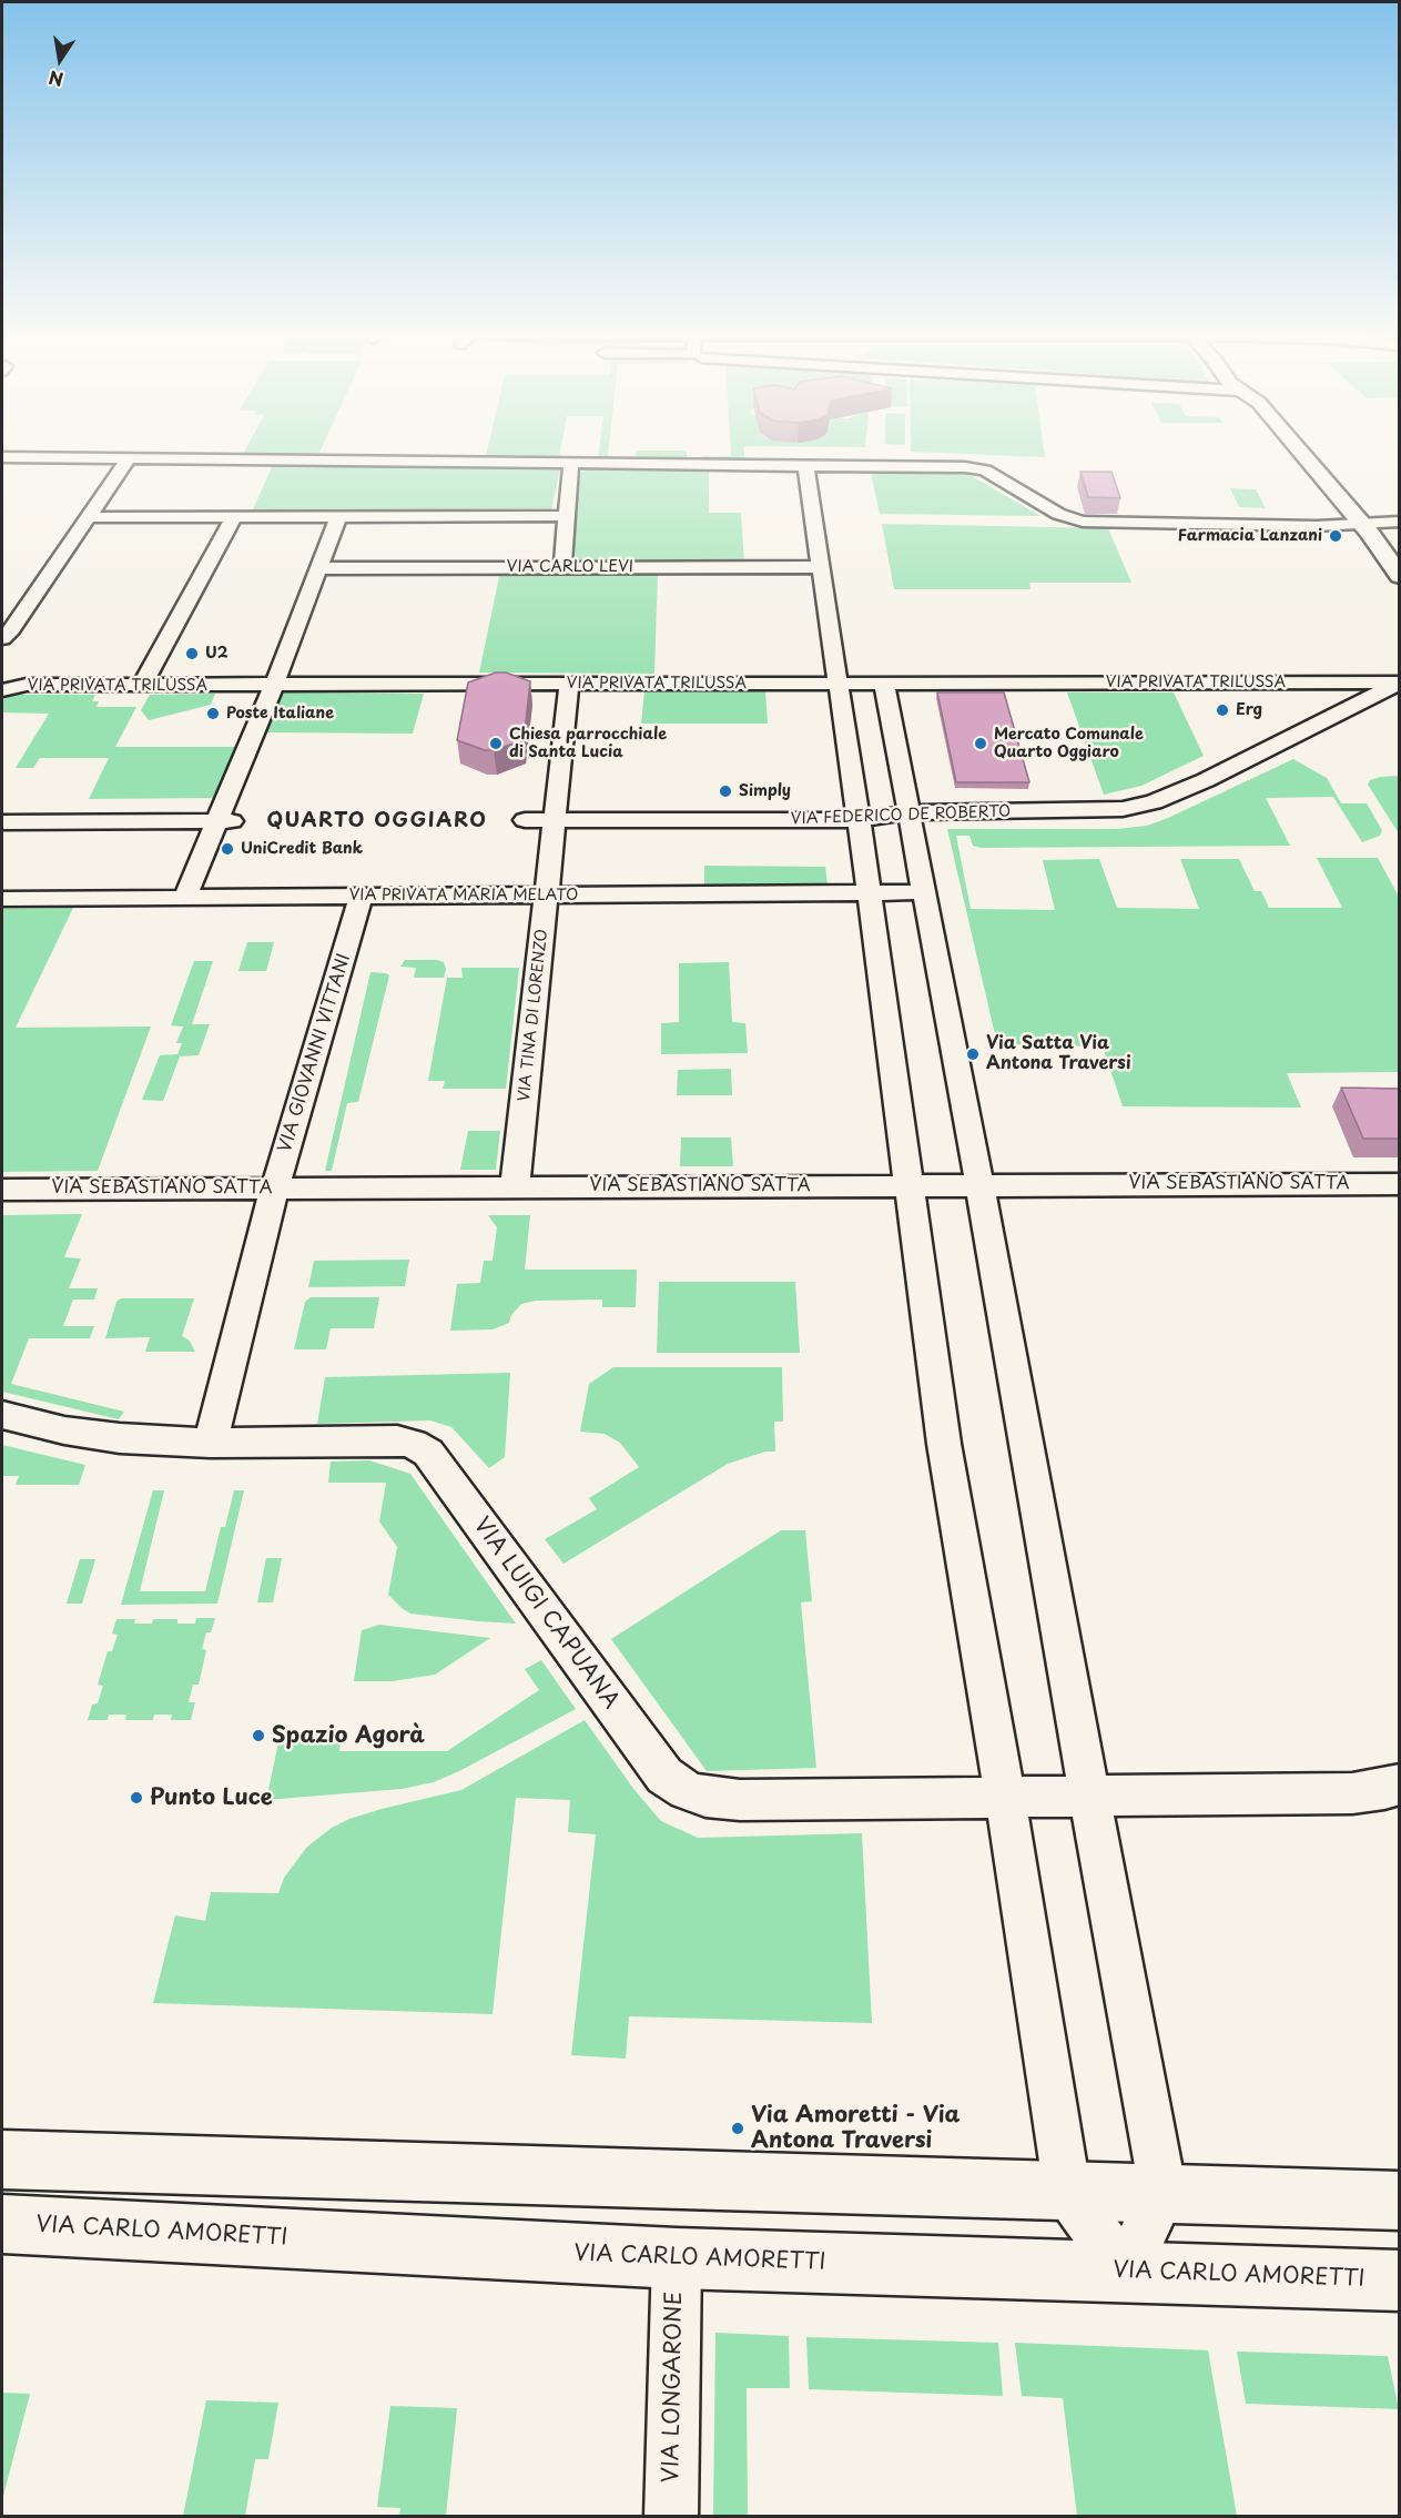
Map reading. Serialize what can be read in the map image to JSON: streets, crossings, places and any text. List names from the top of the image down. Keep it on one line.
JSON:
{"streets":{"street":["VIA CARLO LEVI","VIA PRIVATA TRILUSSA","VIA FEDERICO DE ROBERTO","VIA PRIVATA MARIA MELATO","VIA TINA DI LORENZO","VIA GIOVANNI VITTANI","VIA SEBASTIANO SATTA","VIA LUIGI CAPUANA","VIA CARLO AMORETTI","VIA LONGARONE"]},"crossings":[["VIA PRIVATA TRILUSSA","VIA FEDERICO DE ROBERTO"],["VIA PRIVATA TRILUSSA","VIA TINA DI LORENZO"],["VIA FEDERICO DE ROBERTO","VIA TINA DI LORENZO"],["VIA PRIVATA MARIA MELATO","VIA TINA DI LORENZO"],["VIA PRIVATA MARIA MELATO","VIA GIOVANNI VITTANI"],["VIA TINA DI LORENZO","VIA SEBASTIANO SATTA"],["VIA GIOVANNI VITTANI","VIA SEBASTIANO SATTA"],["VIA GIOVANNI VITTANI","VIA LUIGI CAPUANA"],["VIA CARLO AMORETTI","VIA LONGARONE"]],"districts":["QUARTO OGGIARO"],"places":["Farmacia Lanzani","U2","Erg","Poste Italiane","Chiesa parrocchiale di Santa Lucia","Mercato Comunale Quarto Oggiaro","Simply","UniCredit Bank","Via Satta Via Antona Traversi","Spazio Agorà","Punto Luce","Via Amoretti - Via Antona Traversi"],"north":"bottom"}
